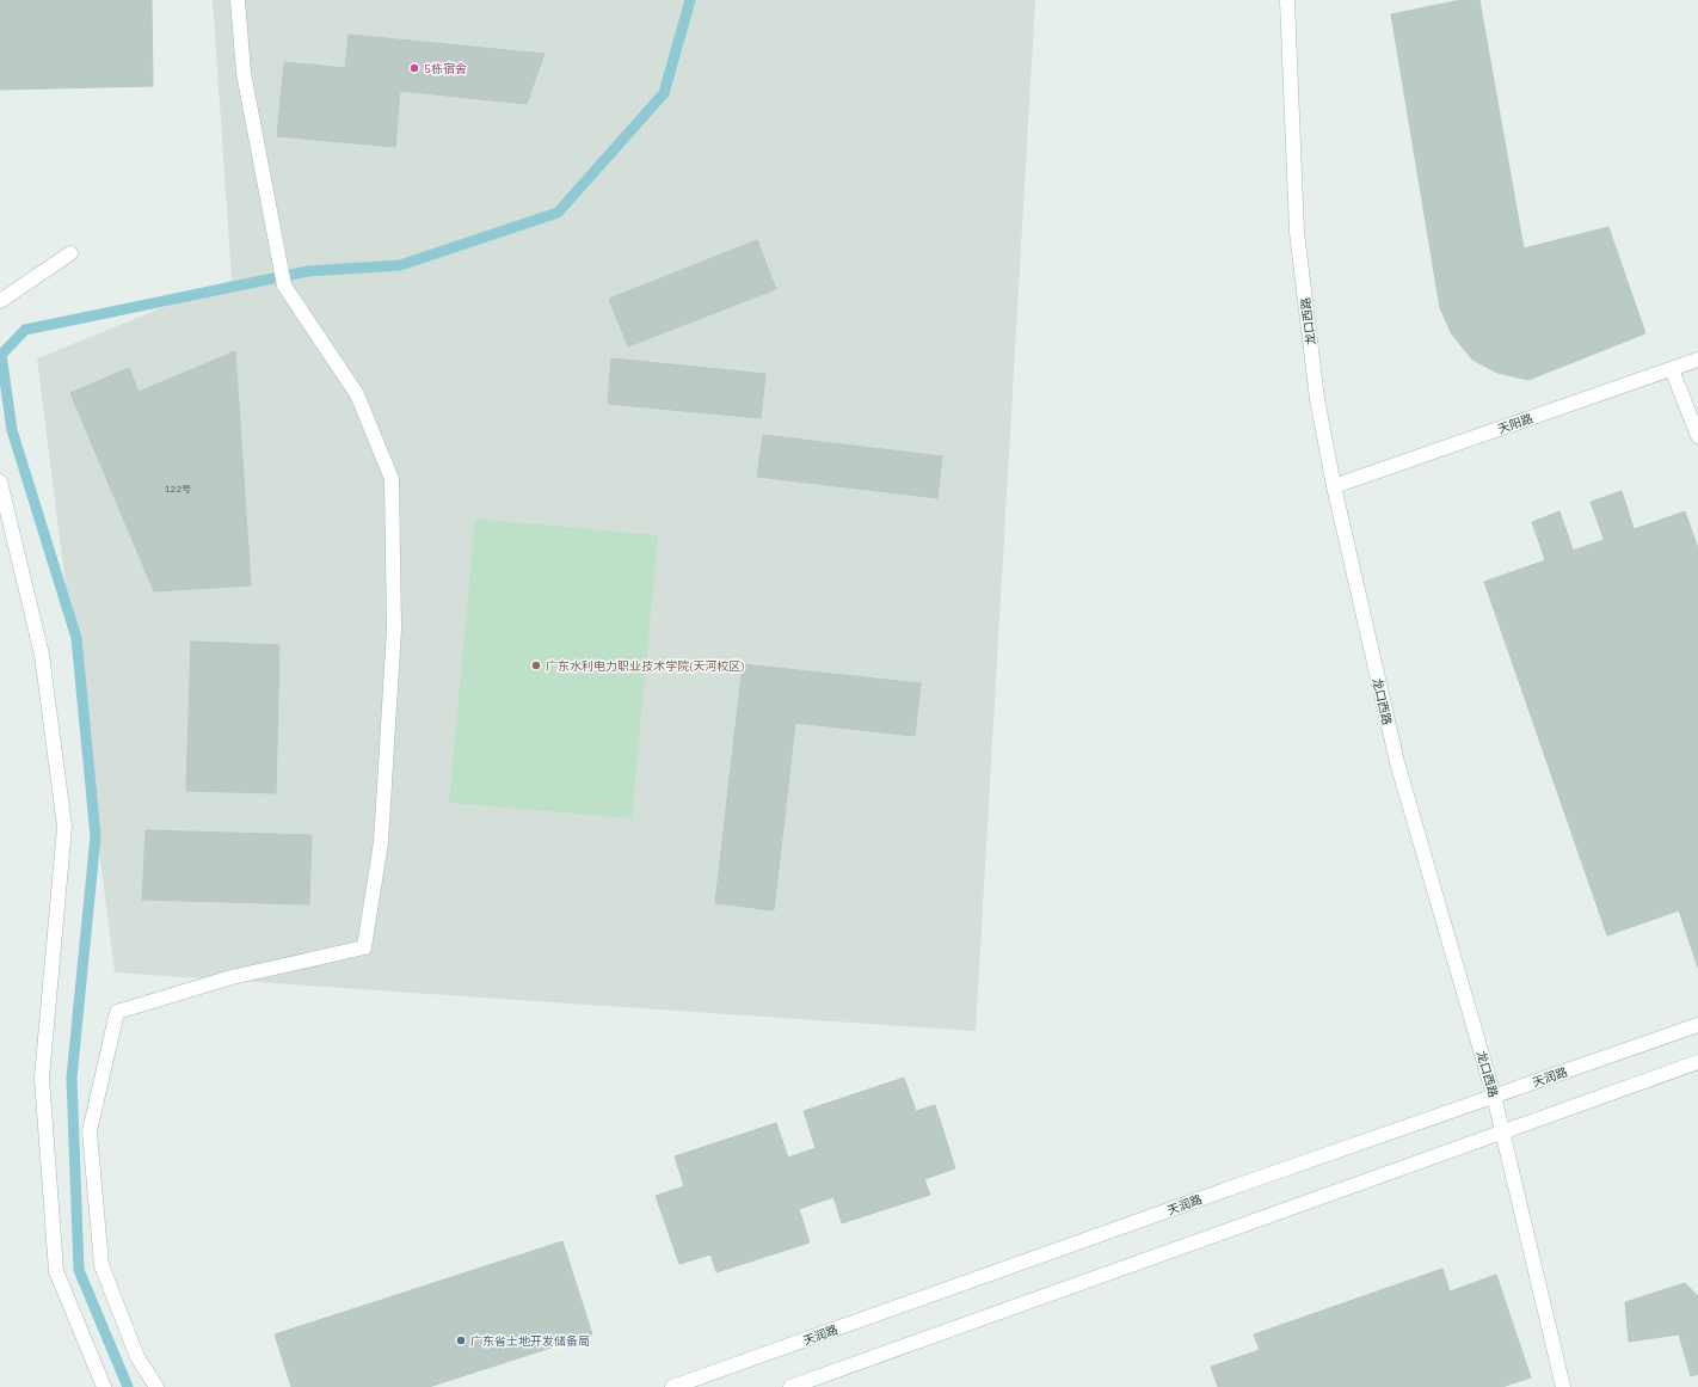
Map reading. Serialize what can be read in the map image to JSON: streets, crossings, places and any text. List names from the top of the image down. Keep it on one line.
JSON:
{"streets":{"street":["龙口西路","天阳路","天润路"]},"crossings":[["龙口西路","天阳路"],["龙口西路","天润路"]],"places":["5栋宿舍","广东水利电力职业技术学院(天河校区)","广东省土地开发储备局"],"house_numbers":["122号"]}
